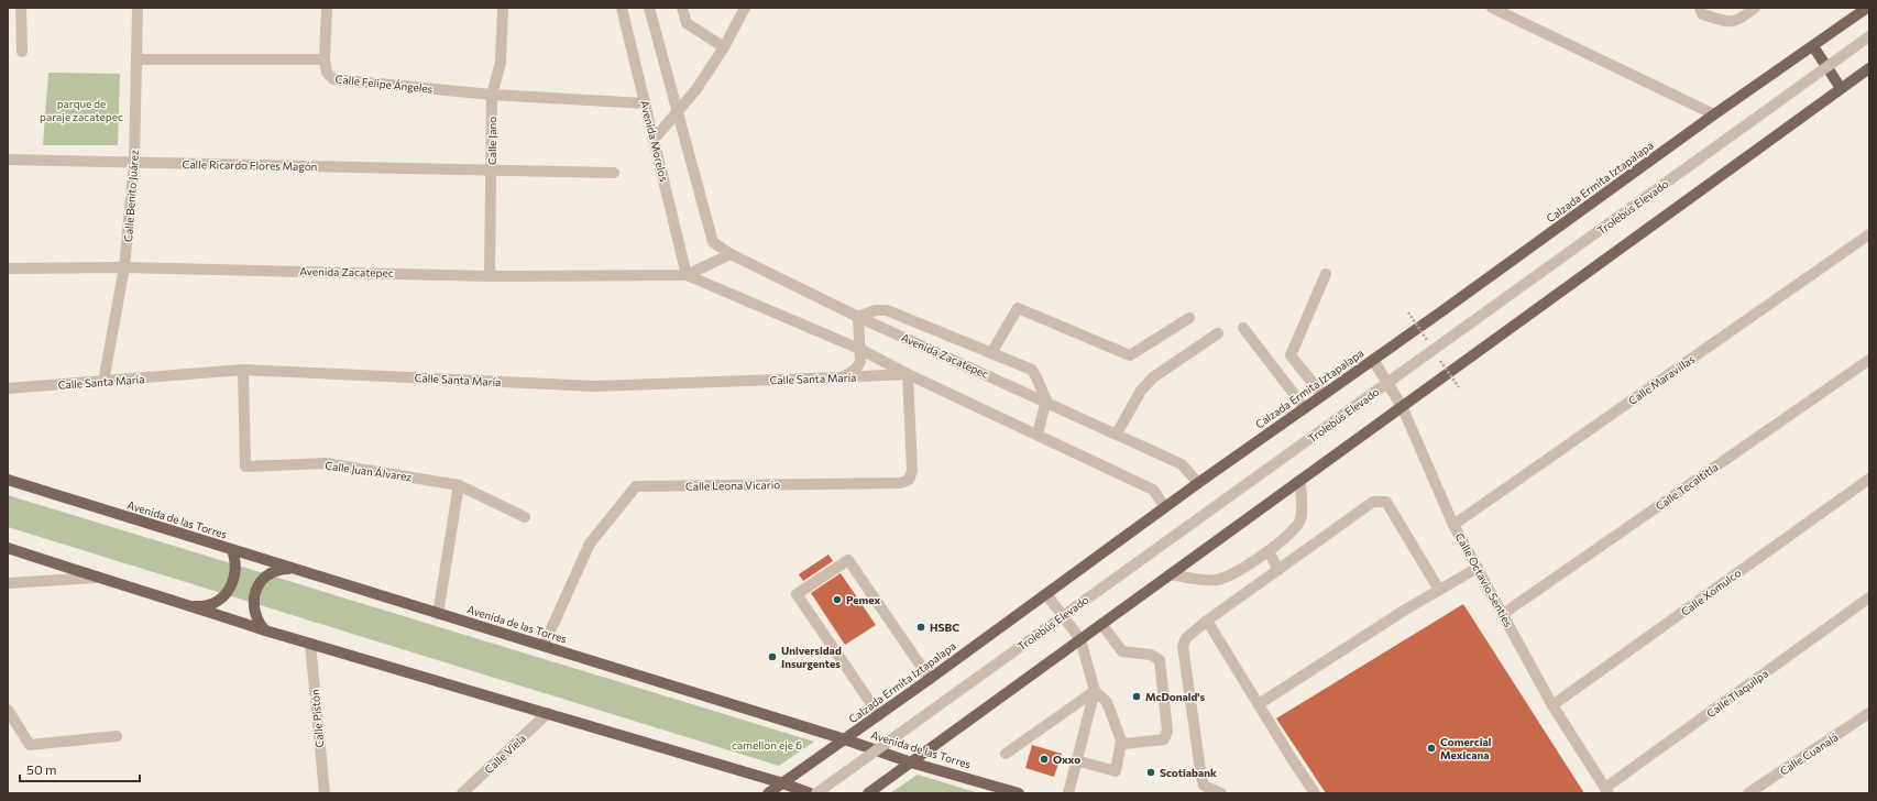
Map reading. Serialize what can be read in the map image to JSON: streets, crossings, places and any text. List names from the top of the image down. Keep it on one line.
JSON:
{"streets":{"main road":["Calzada Ermita Iztapalapa","Avenida de las Torres"],"street":["Calle Felipe Ángeles","Calle Jano","Avenida Morelos","Calle Ricardo Flores Magón","Calle Benito Juárez","Trolebús Elevado","Avenida Zacatepec","Calle Santa María","Calle Maravillas","Calle Juan Álvarez","Calle Leona Vicario","Calle Tecaltitla","Calle Octavio Senties","Calle Xomulco","Calle Tlaquilpa","Calle Pistón","Calle Viela","Calle Cuanalá"]},"crossings":[["Calle Felipe Ángeles","Calle Jano"],["Calle Felipe Ángeles","Avenida Morelos"],["Calle Jano","Calle Ricardo Flores Magón"],["Calle Jano","Avenida Zacatepec"],["Avenida Morelos","Avenida Zacatepec"],["Calle Ricardo Flores Magón","Calle Benito Juárez"],["Calzada Ermita Iztapalapa","Avenida Zacatepec"],["Calzada Ermita Iztapalapa","Avenida de las Torres"],["Calzada Ermita Iztapalapa","Calle Octavio Senties"],["Calle Benito Juárez","Avenida Zacatepec"],["Calle Benito Juárez","Calle Santa María"],["Avenida Zacatepec","Calle Santa María"],["Avenida Zacatepec","Calle Leona Vicario"],["Calle Santa María","Calle Juan Álvarez"],["Calle Santa María","Calle Leona Vicario"],["Calle Maravillas","Calle Octavio Senties"],["Calle Leona Vicario","Avenida de las Torres"],["Calle Tecaltitla","Calle Octavio Senties"],["Calle Octavio Senties","Calle Xomulco"],["Calle Octavio Senties","Calle Tlaquilpa"]],"parks":["parque de paraje zacatepec","camellon eje 6"],"places":["Pemex","HSBC","Universidad Insurgentes","McDonald's","Comercial Mexicana","Oxxo","Scotiabank"],"scale_bar":"50 m"}
